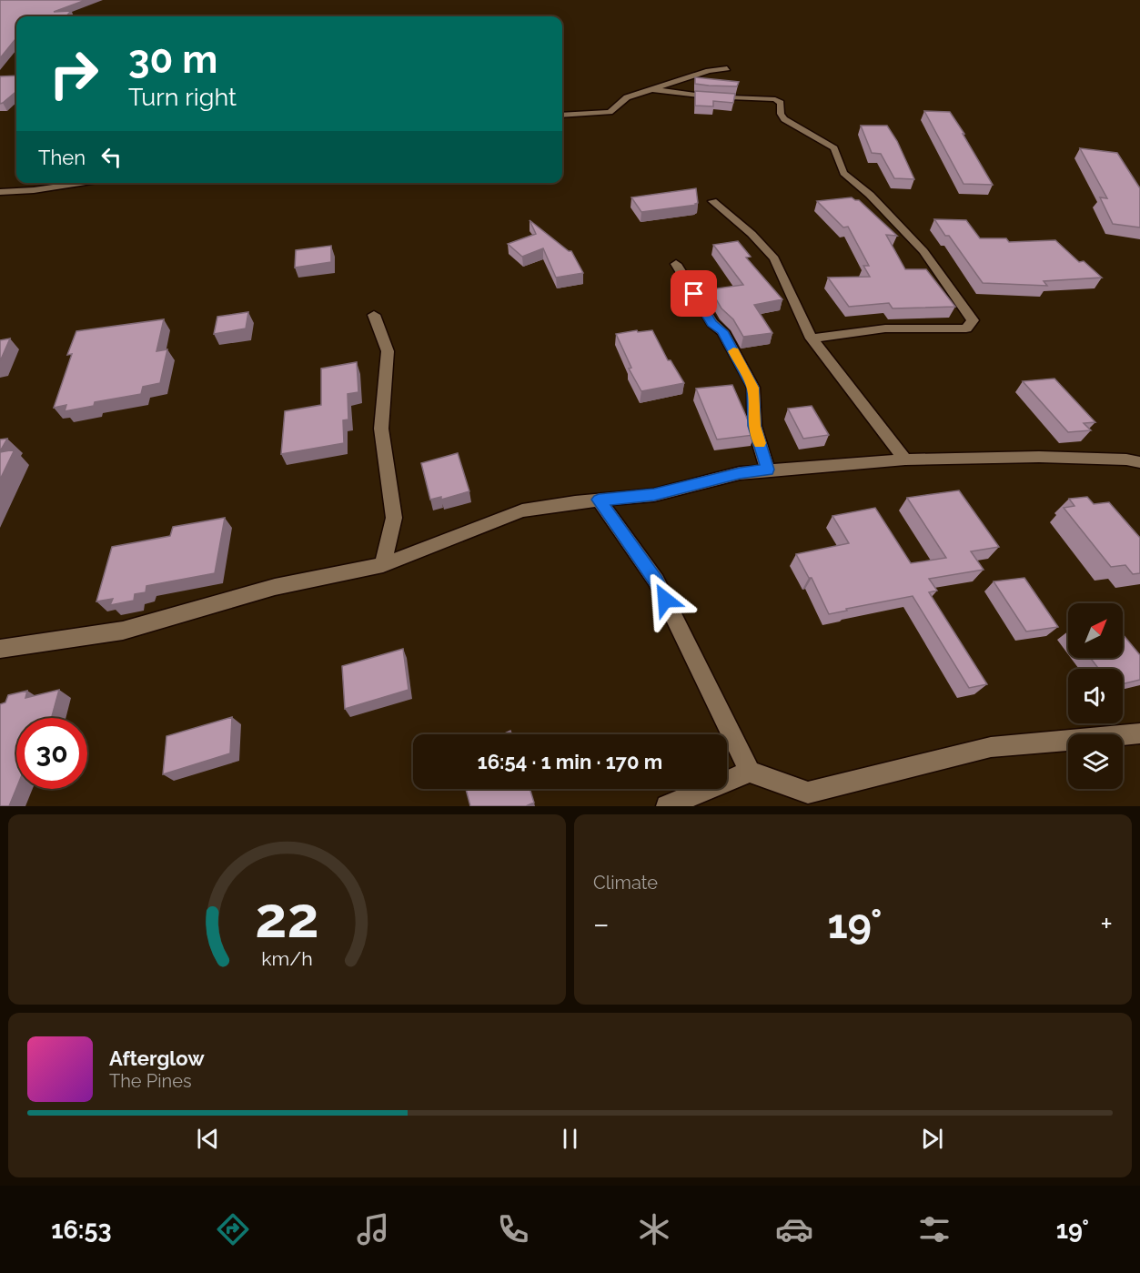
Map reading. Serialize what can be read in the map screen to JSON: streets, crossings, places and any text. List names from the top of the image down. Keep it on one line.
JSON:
{"north":"top right","page":{"turn":["30 m","Turn right"],"then":"Then","limit":"30","trip":"16:54 · 1 min · 170 m","tile":"Climate","heat":["−","19°","+"],"song":["Afterglow","The Pines"],"tabs":["16:53","19°"],"gauge":["22","km/h"]}}
